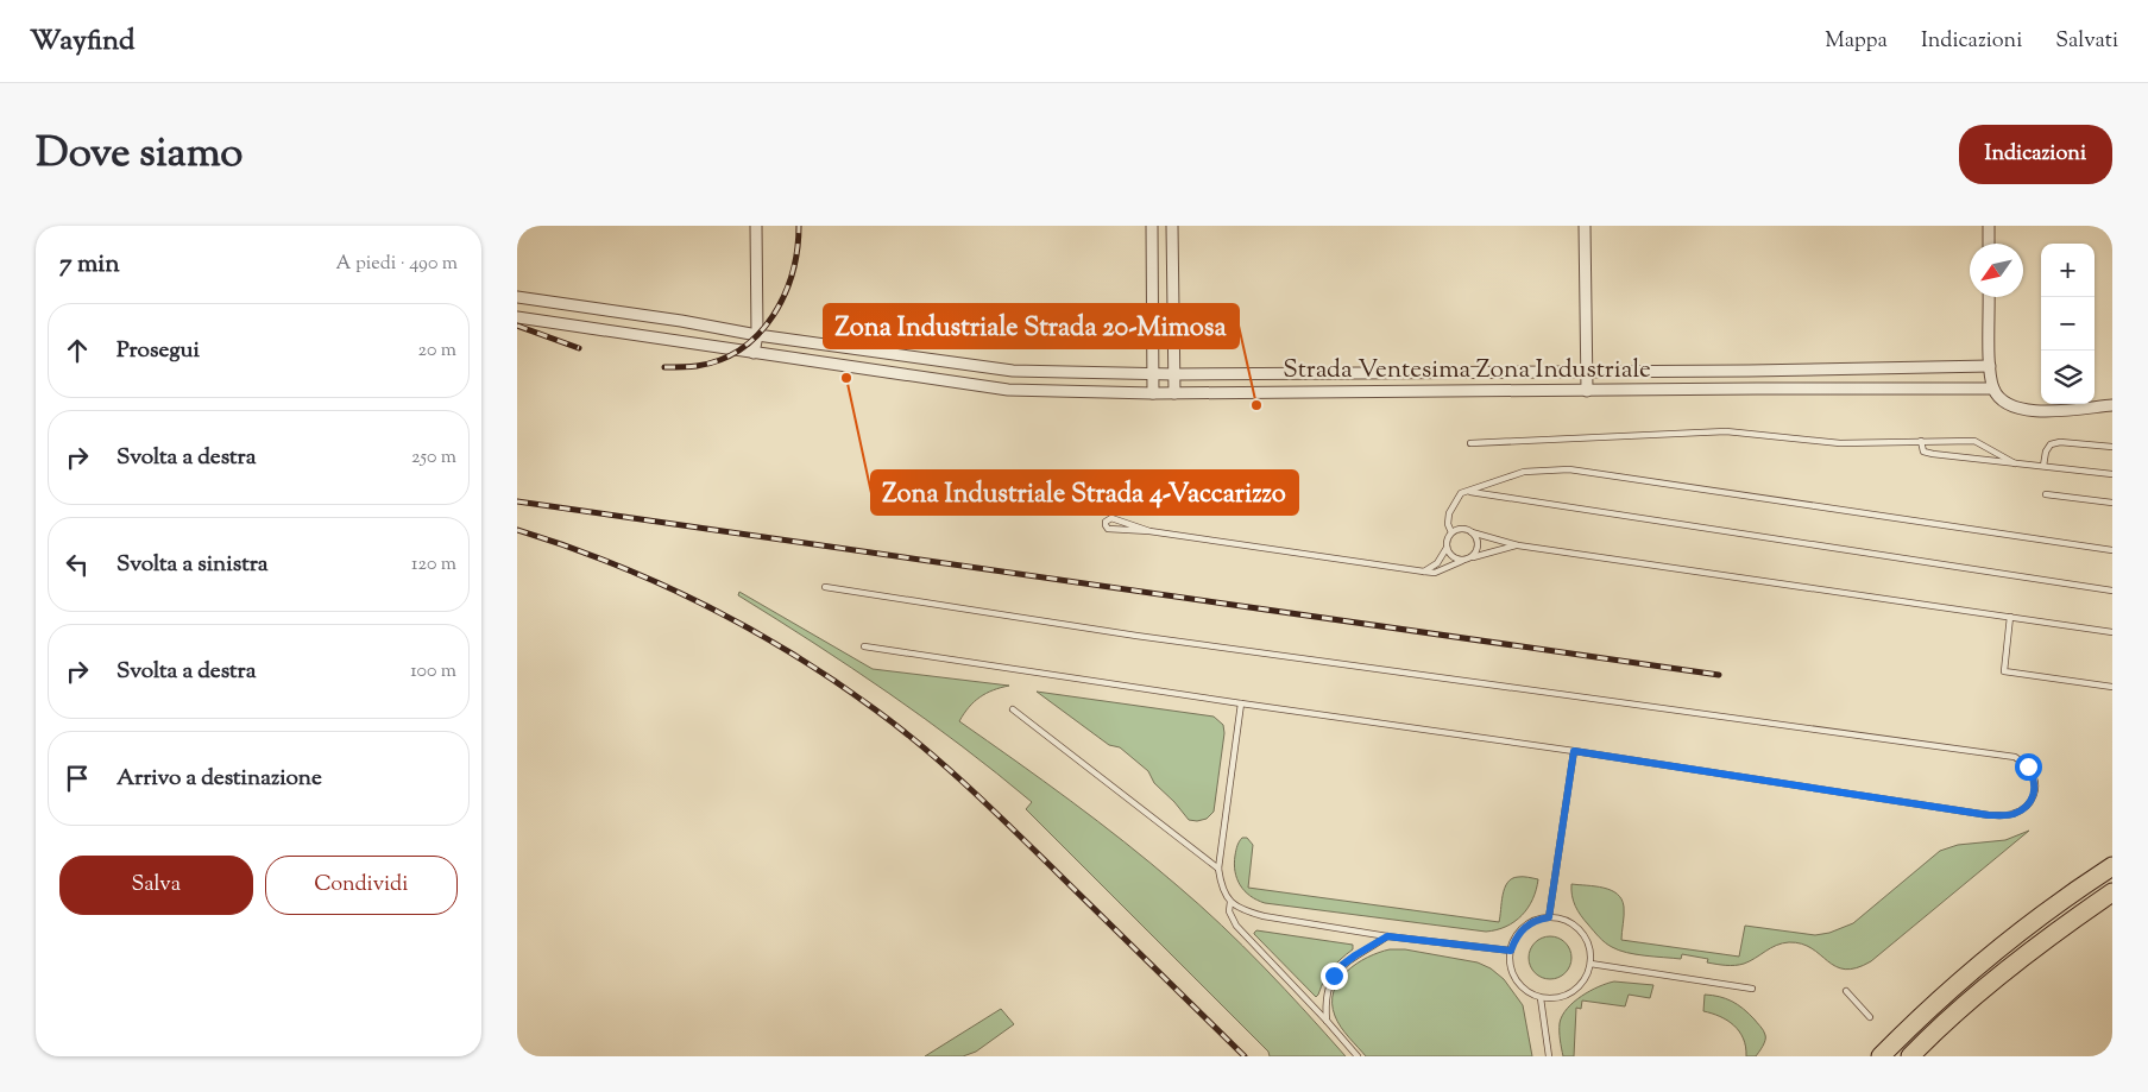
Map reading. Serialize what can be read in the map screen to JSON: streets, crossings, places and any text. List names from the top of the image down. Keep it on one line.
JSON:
{"streets":{"street":["Strada Ventesima Zona Industriale"]},"places":["Zona Industriale Strada 4-Vaccarizzo","Zona Industriale Strada 20-Mimosa"],"north":"bottom left","page":{"header":"Wayfind","nav":["Mappa","Indicazioni","Salvati"],"title":"Dove siamo","buttons":["Indicazioni",["Salva","Condividi"]],"heading":["7 min","A piedi · 490 m"],"map_buttons":["+","−"],"list":[["Prosegui","20 m"],["Svolta a destra","250 m"],["Svolta a sinistra","120 m"],["Svolta a destra","100 m"],"Arrivo a destinazione"]}}
